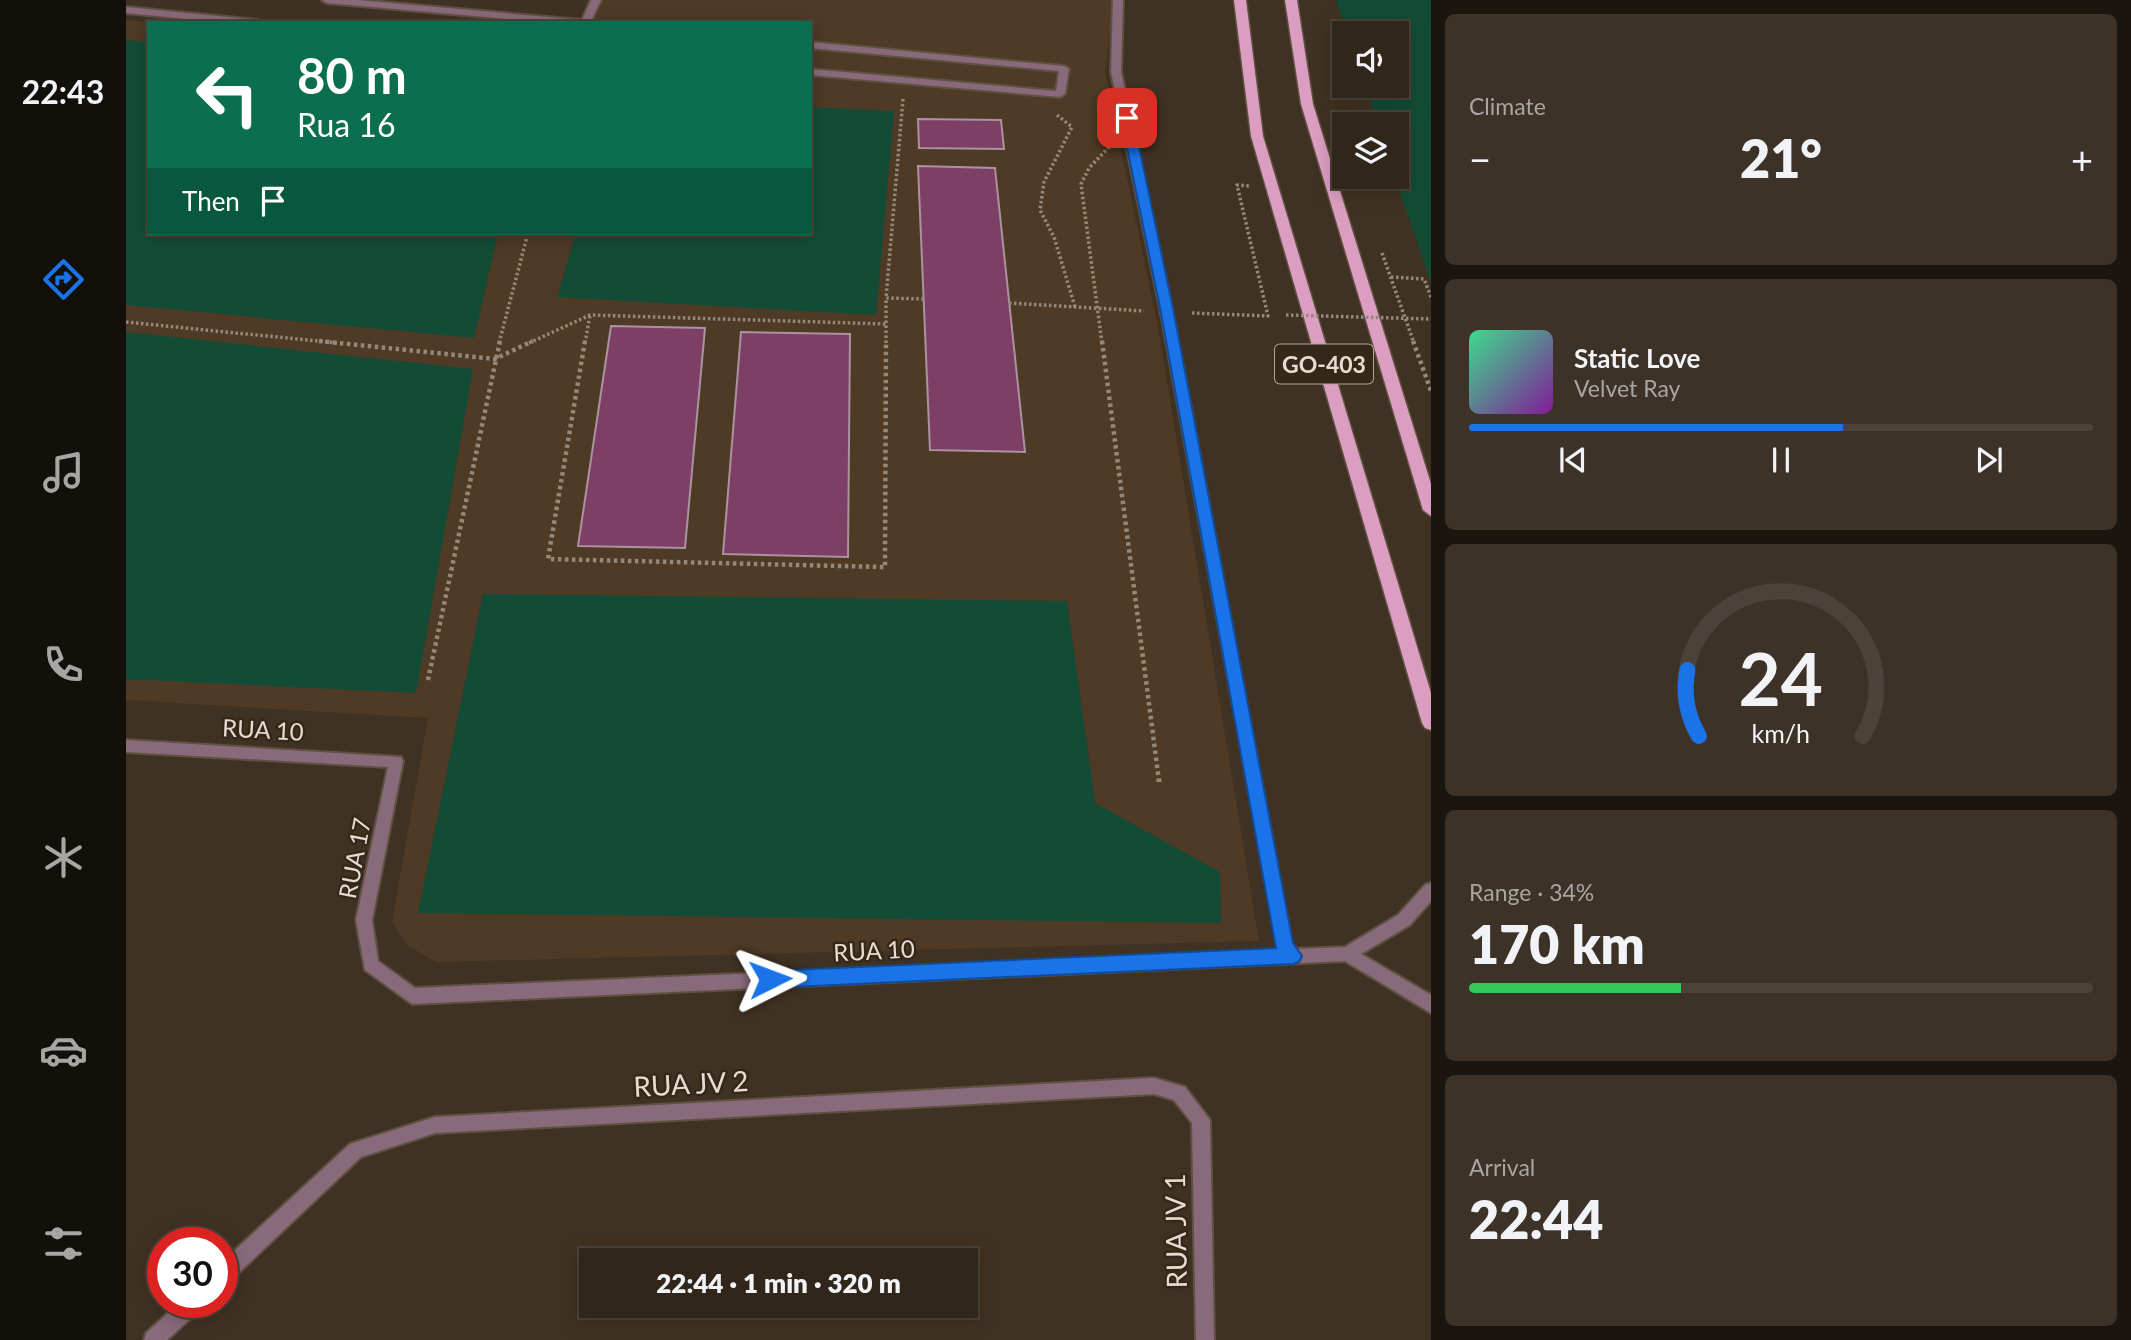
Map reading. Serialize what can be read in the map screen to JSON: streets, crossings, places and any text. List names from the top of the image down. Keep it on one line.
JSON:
{"streets":{"main road":["GO-403"],"street":["RUA 10","RUA 17","RUA JV 2","RUA JV 1"]},"crossings":[["RUA 10","RUA 17"],["RUA JV 2","RUA JV 1"]],"page":{"tabs":"22:43","tile":["Climate",["Range · 34%","170 km"],["Arrival","22:44"]],"turn":["80 m","Rua 16"],"heat":["−","21°","+"],"then":"Then","song":["Static Love","Velvet Ray"],"limit":"30","trip":"22:44 · 1 min · 320 m","gauge":["24","km/h"]}}
